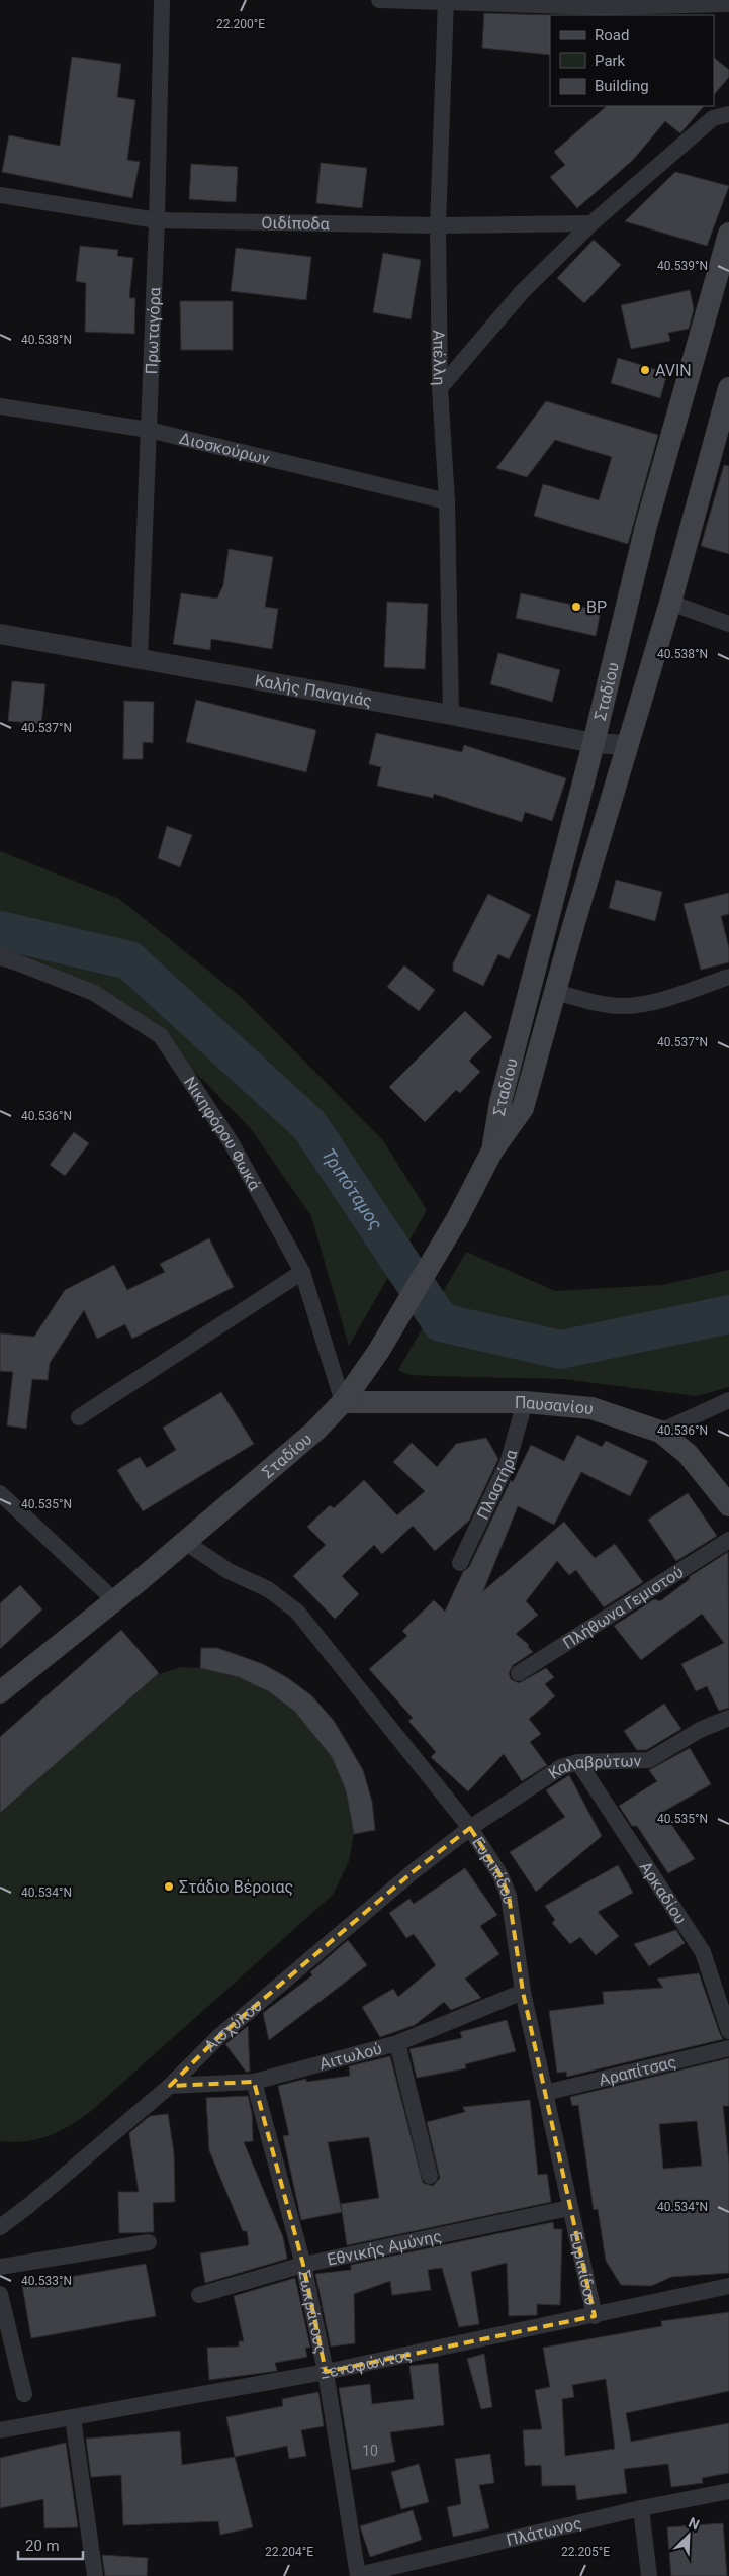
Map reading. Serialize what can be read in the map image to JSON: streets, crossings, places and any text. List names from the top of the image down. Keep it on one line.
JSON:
{"streets":{"main road":["Σταδίου","Παυσανίου"],"street":["Οιδίποδα","Πρωταγόρα","Απέλλη","Διοσκούρων","Καλής Παναγιάς","Νικηφόρου Φωκά","Πλαστήρα","Πλήθωνα Γεμιστού","Καλαβρύτων","Ευριπίδου","Αρκαδίου","Αισχύλου","Αιτωλού","Αραπίτσας","Εθνικής Αμύνης","Σωκράτους","Ξενοφώντος","Πλάτωνος"]},"crossings":[["Οιδίποδα","Πρωταγόρα"],["Οιδίποδα","Απέλλη"],["Πρωταγόρα","Διοσκούρων"],["Πρωταγόρα","Καλής Παναγιάς"],["Απέλλη","Διοσκούρων"],["Απέλλη","Καλής Παναγιάς"],["Καλής Παναγιάς","Σταδίου"],["Σταδίου","Νικηφόρου Φωκά"],["Σταδίου","Παυσανίου"],["Σταδίου","Ευριπίδου"],["Νικηφόρου Φωκά","Παυσανίου"],["Παυσανίου","Πλαστήρα"],["Καλαβρύτων","Ευριπίδου"],["Καλαβρύτων","Αρκαδίου"],["Καλαβρύτων","Αισχύλου"],["Ευριπίδου","Αισχύλου"],["Ευριπίδου","Αιτωλού"],["Ευριπίδου","Αραπίτσας"],["Ευριπίδου","Εθνικής Αμύνης"],["Ευριπίδου","Ξενοφώντος"],["Αισχύλου","Αιτωλού"],["Αιτωλού","Σωκράτους"],["Εθνικής Αμύνης","Σωκράτους"],["Σωκράτους","Ξενοφώντος"],["Σωκράτους","Πλάτωνος"]],"water":["Τριπόταμος"],"places":["AVIN","BP","Στάδιο Βέροιας"],"house_numbers":["10"],"legend":["Road","Park","Building"],"scale_bar":"20 m","north":"top right","coordinates":["22.200°E","40.539°N","40.538°N","40.537°N","40.536°N","40.535°N","40.534°N","40.533°N","22.204°E","22.205°E"]}
